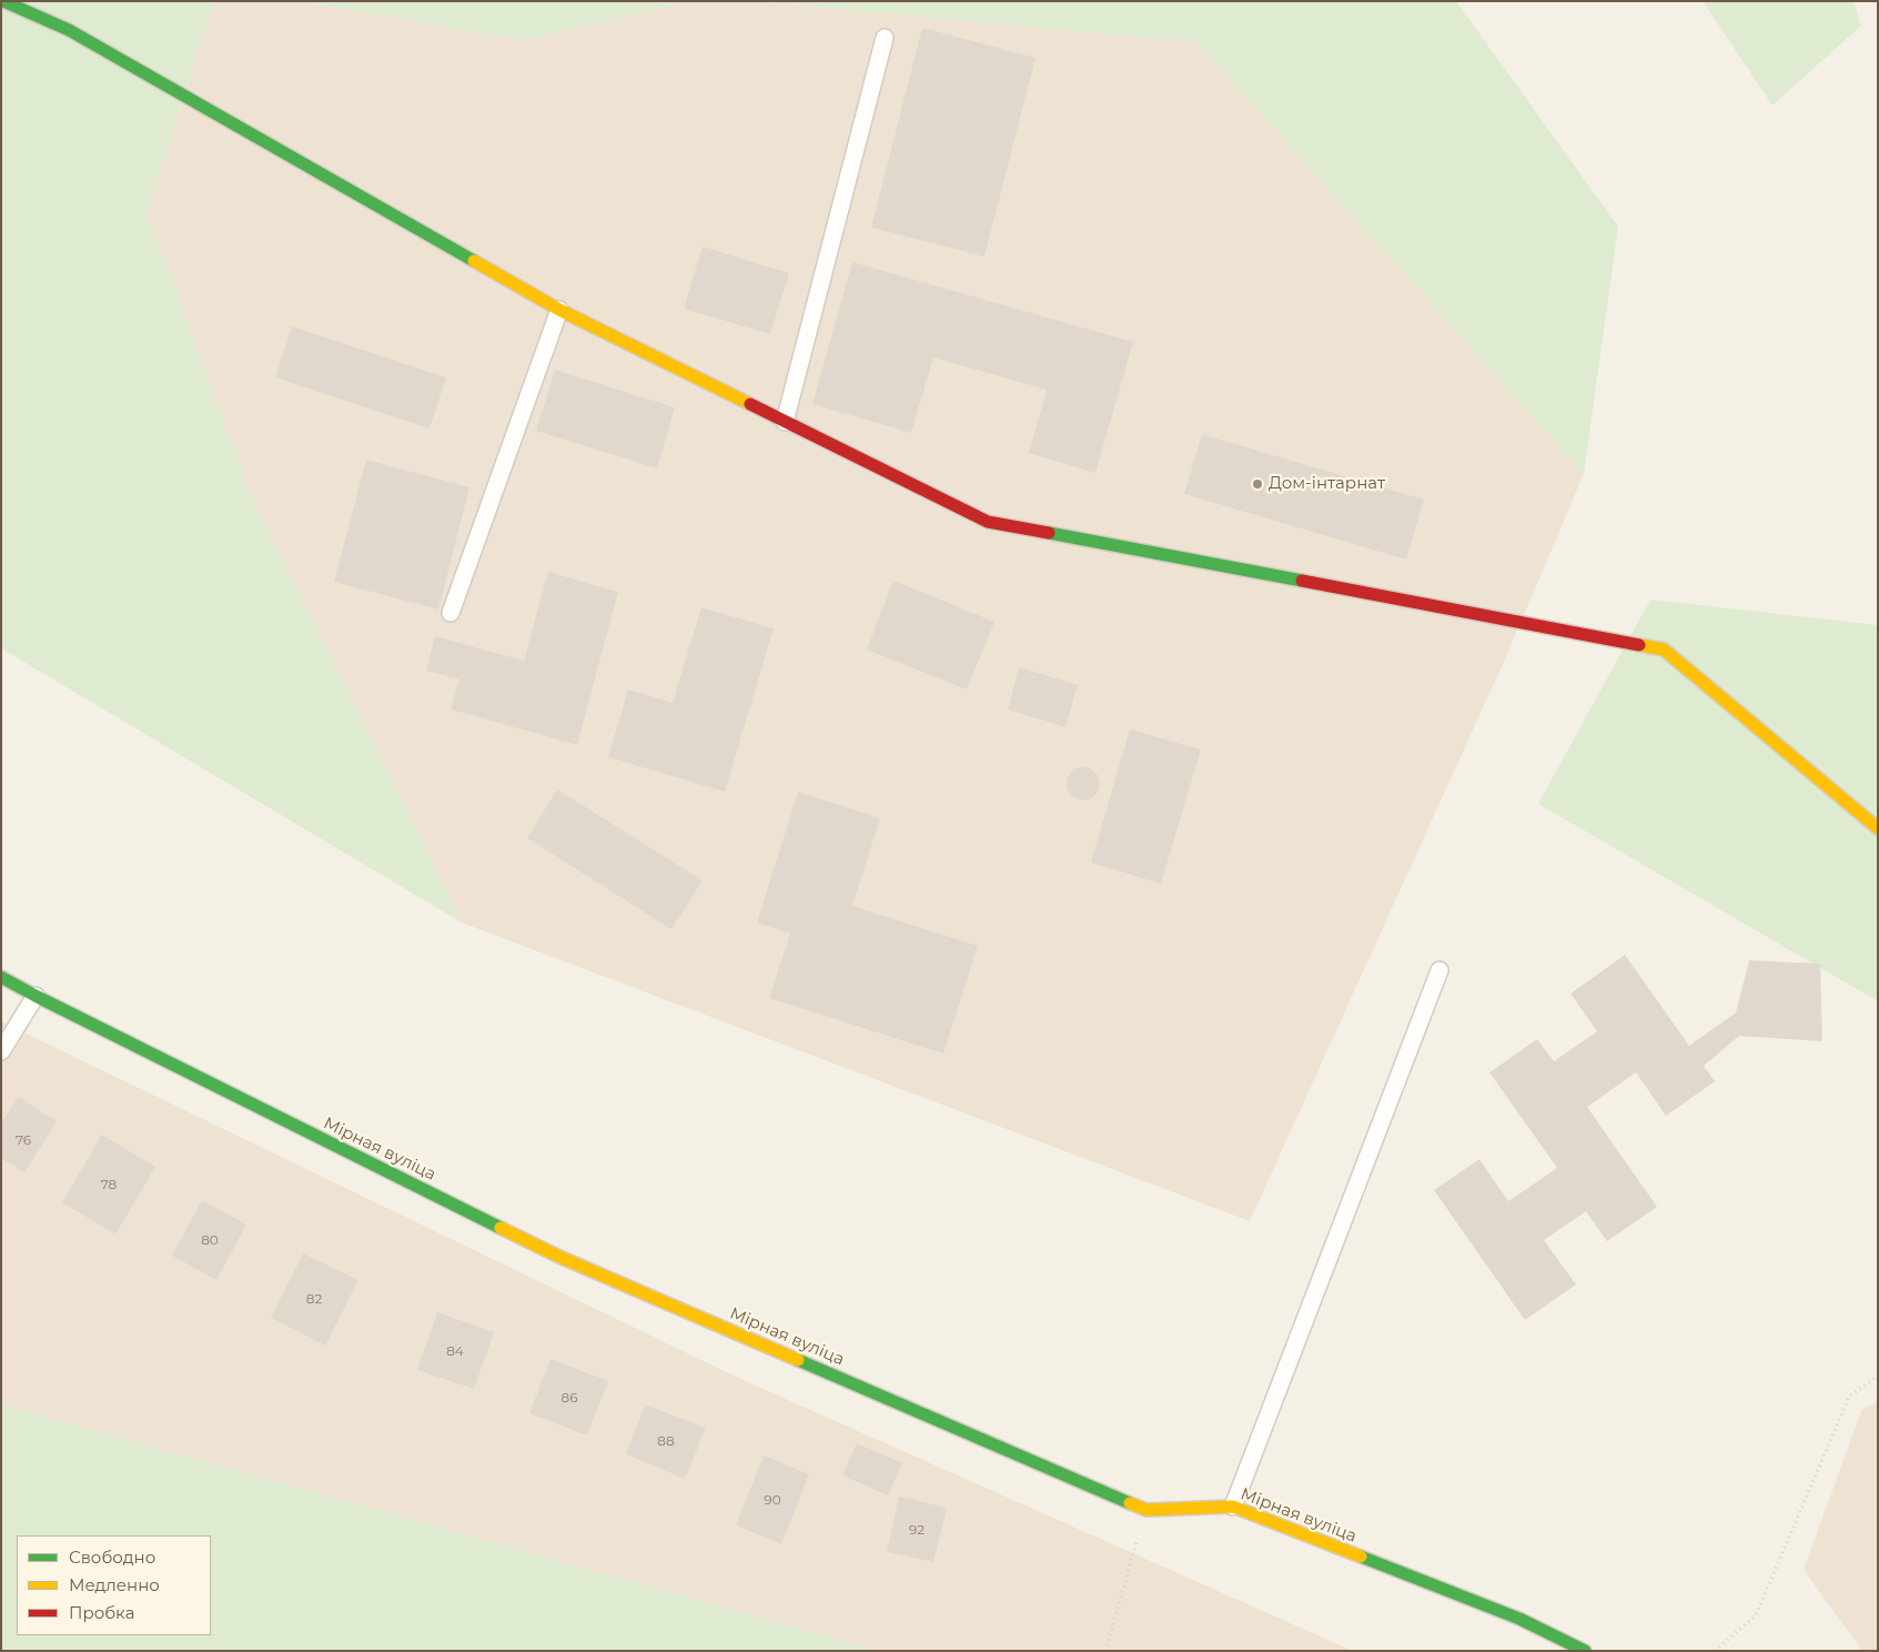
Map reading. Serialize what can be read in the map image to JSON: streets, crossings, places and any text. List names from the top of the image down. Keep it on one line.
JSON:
{"streets":{"street":["Мірная вуліца"]},"places":["Дом-інтарнат"],"house_numbers":["76","78","80","82","84","86","88","90","92"],"legend":["Свободно","Медленно","Пробка"]}
